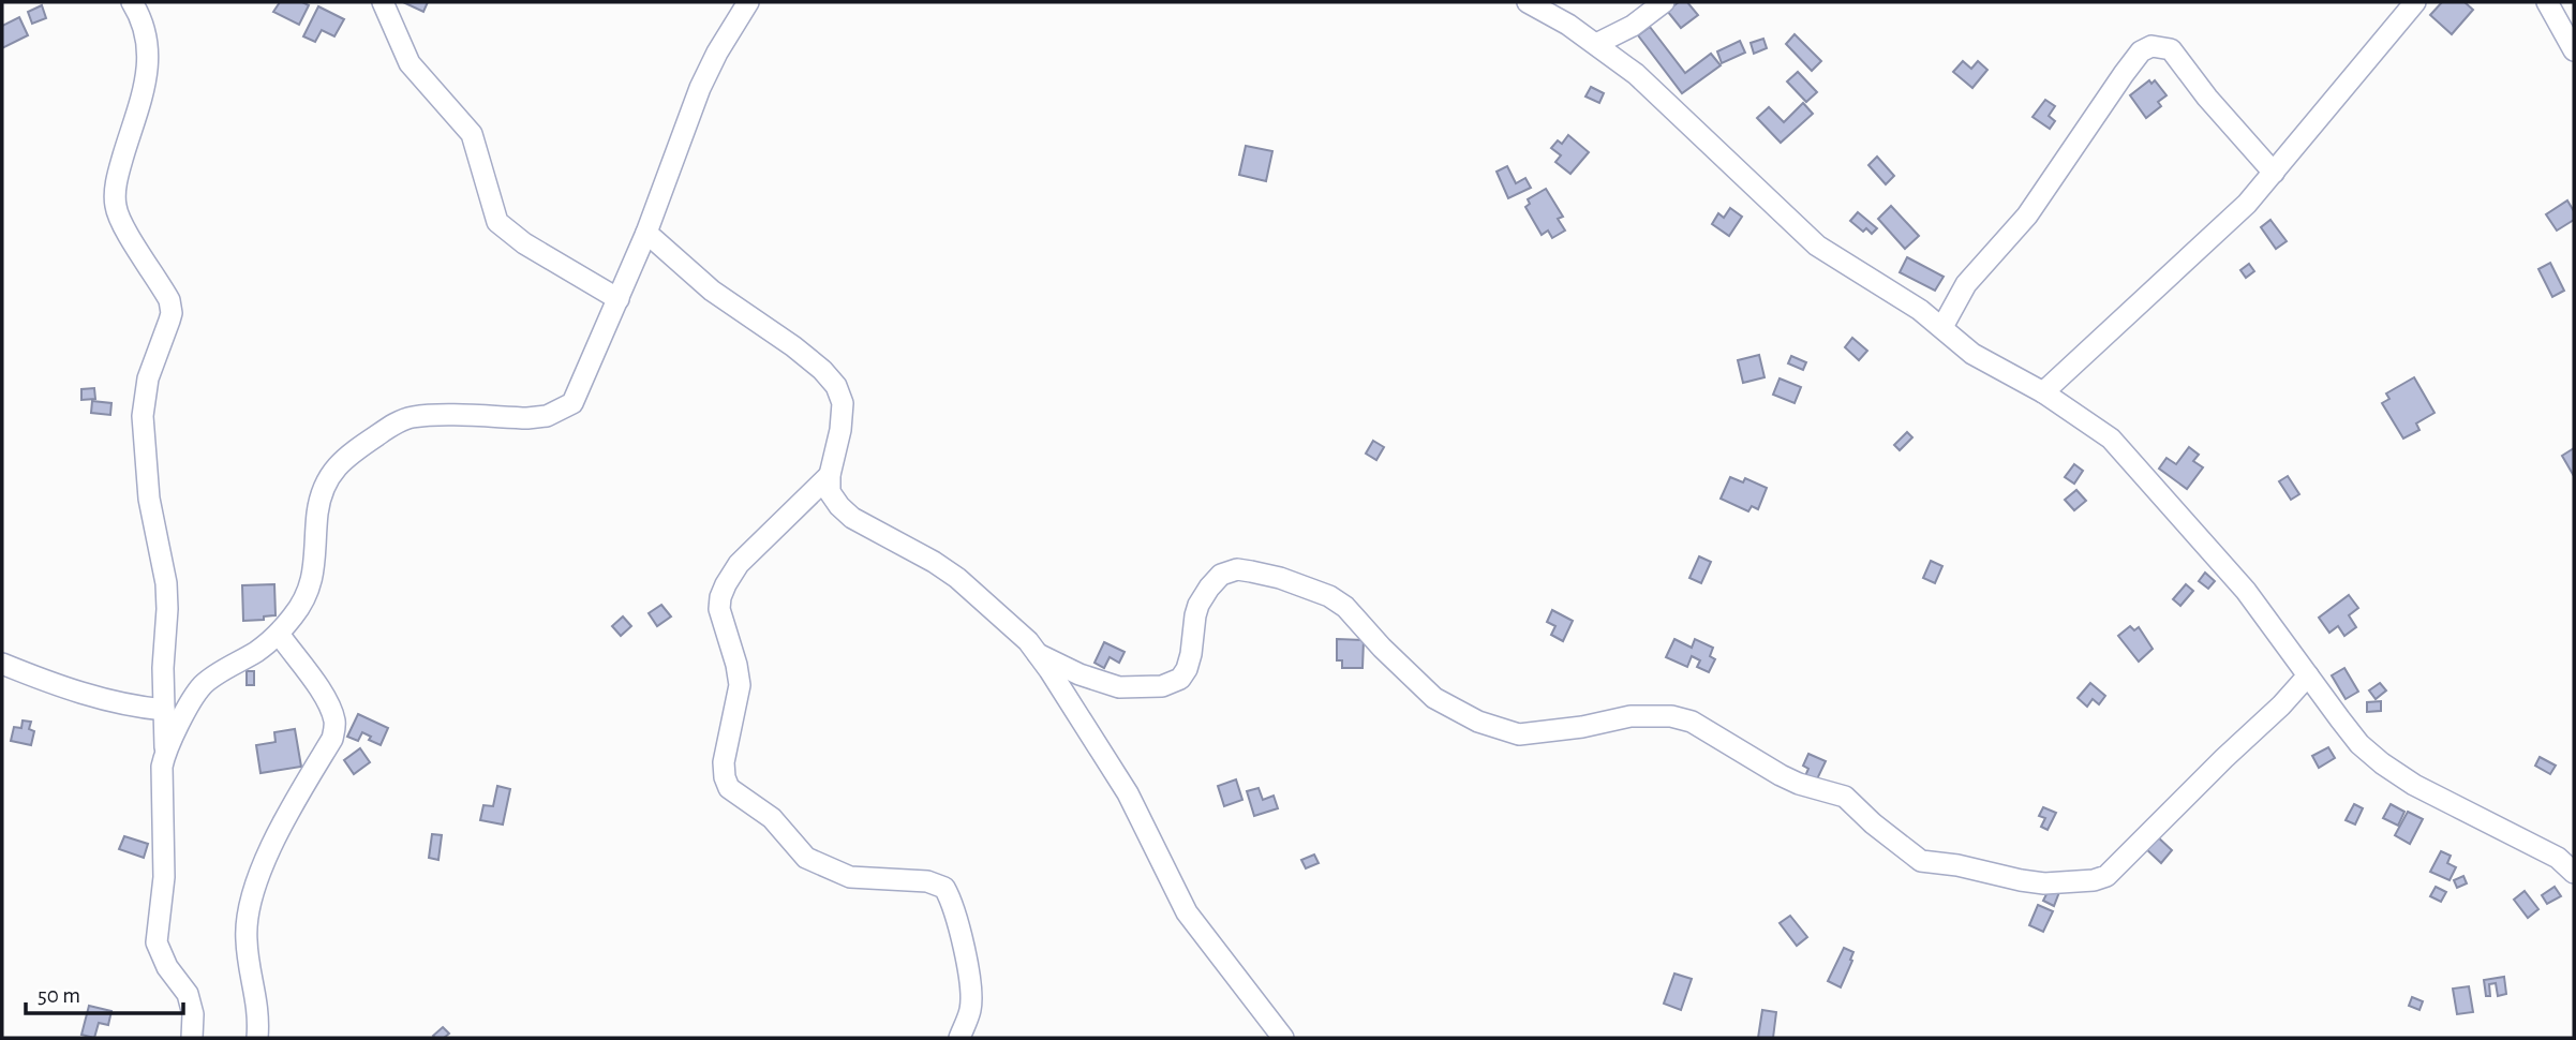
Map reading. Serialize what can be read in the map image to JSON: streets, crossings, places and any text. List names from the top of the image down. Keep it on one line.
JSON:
{"scale_bar":"50 m"}
